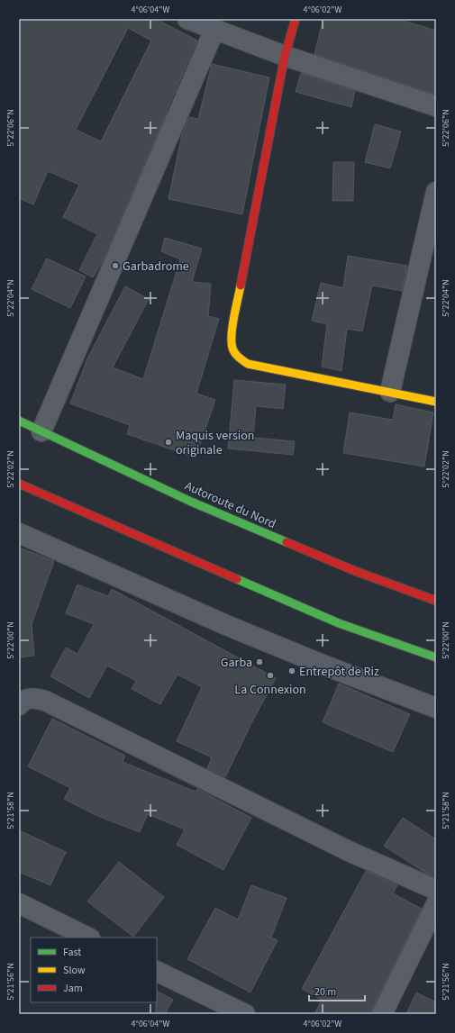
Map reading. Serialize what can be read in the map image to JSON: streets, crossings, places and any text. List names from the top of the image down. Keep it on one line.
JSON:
{"streets":{"main road":["Autoroute du Nord"]},"places":["Garbadrome","Maquis version originale","Garba","Entrepôt de Riz","La Connexion"],"legend":["Fast","Slow","Jam"],"scale_bar":"20 m","coordinates":["4°06'04\"W","4°06'02\"W","5°22'06\"N","5°22'04\"N","5°22'02\"N","5°22'00\"N","5°21'58\"N","5°21'56\"N"]}
